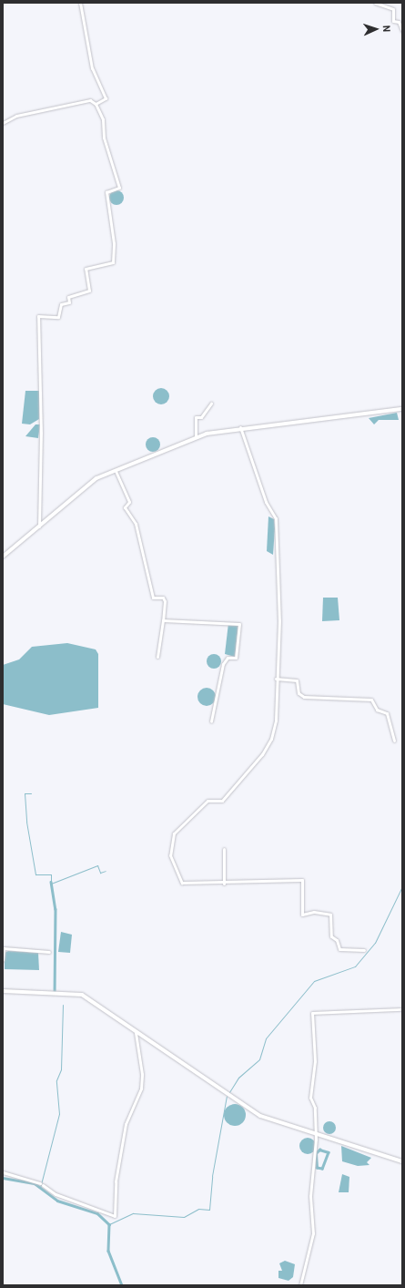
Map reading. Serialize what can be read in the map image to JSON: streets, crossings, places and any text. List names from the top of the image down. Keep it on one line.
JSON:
{"north":"right"}
